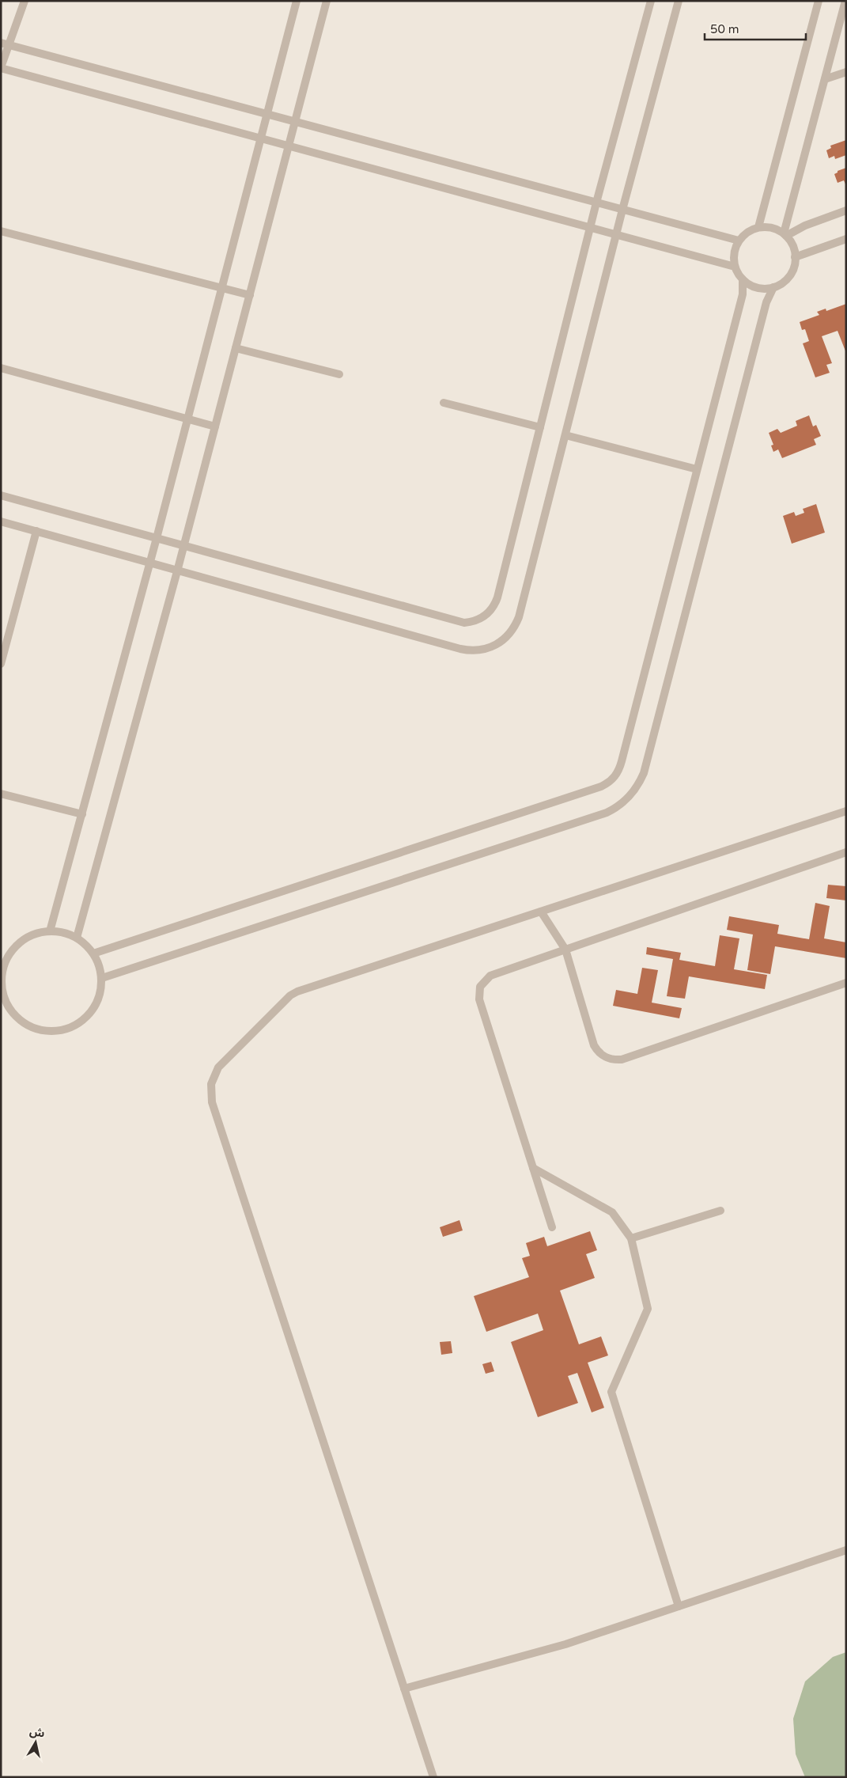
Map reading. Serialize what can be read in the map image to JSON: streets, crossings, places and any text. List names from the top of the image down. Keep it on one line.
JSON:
{"scale_bar":"50 m","north":"top"}
